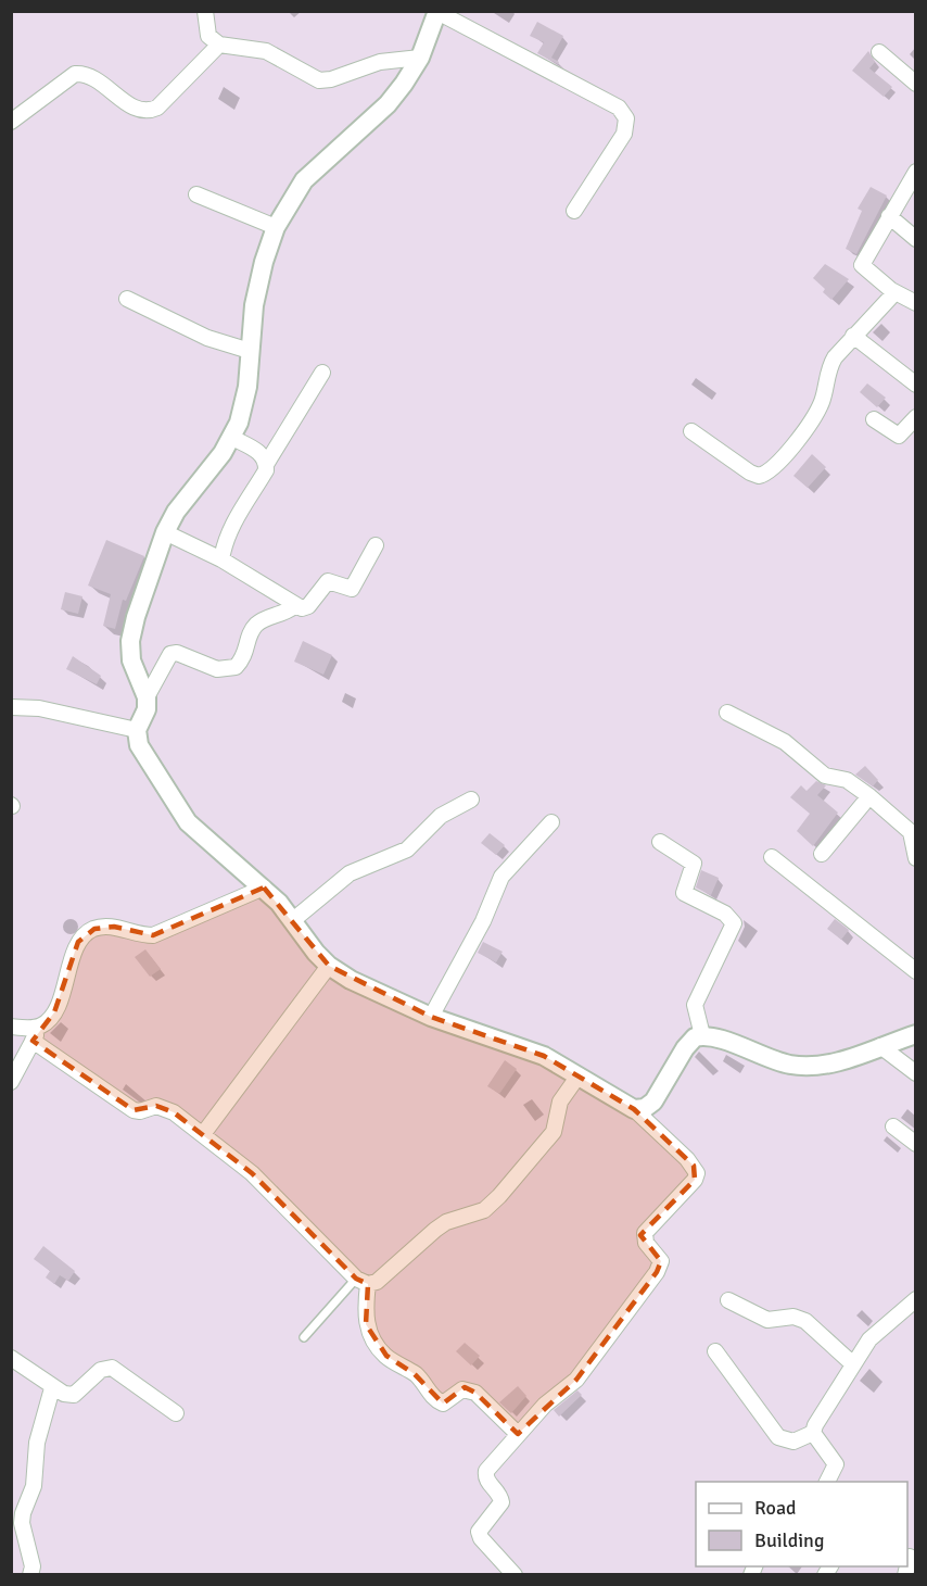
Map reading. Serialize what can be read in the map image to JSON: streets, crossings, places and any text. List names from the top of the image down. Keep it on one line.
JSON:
{"legend":["Road","Building"]}
